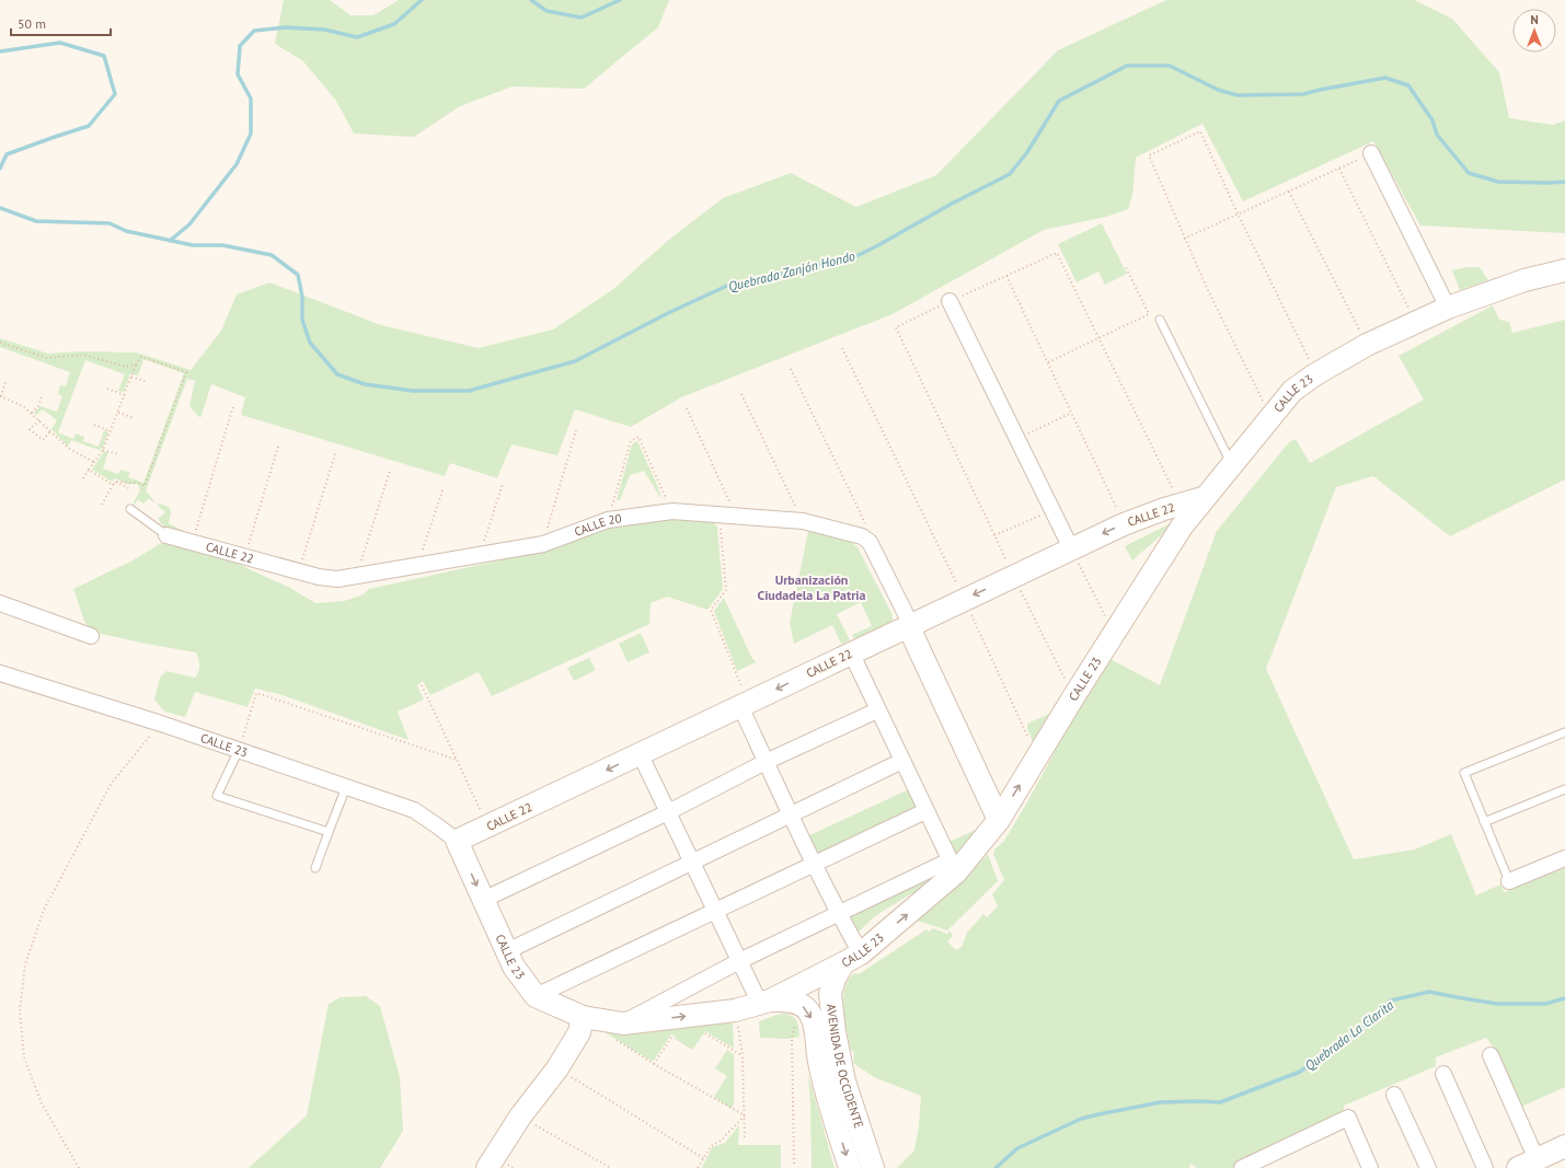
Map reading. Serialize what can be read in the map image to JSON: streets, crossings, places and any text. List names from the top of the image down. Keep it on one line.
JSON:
{"streets":{"main road":["CALLE 23","CALLE 22","AVENIDA DE OCCIDENTE"],"street":["CALLE 20"]},"crossings":[["CALLE 23","CALLE 22"],["CALLE 23","AVENIDA DE OCCIDENTE"],["CALLE 22","CALLE 20"]],"one_way":["CALLE 22"],"districts":["Urbanización Ciudadela La Patria"],"water":["Quebrada Zanjón Hondo","Quebrada La Clarita"],"scale_bar":"50 m","north":"top"}
